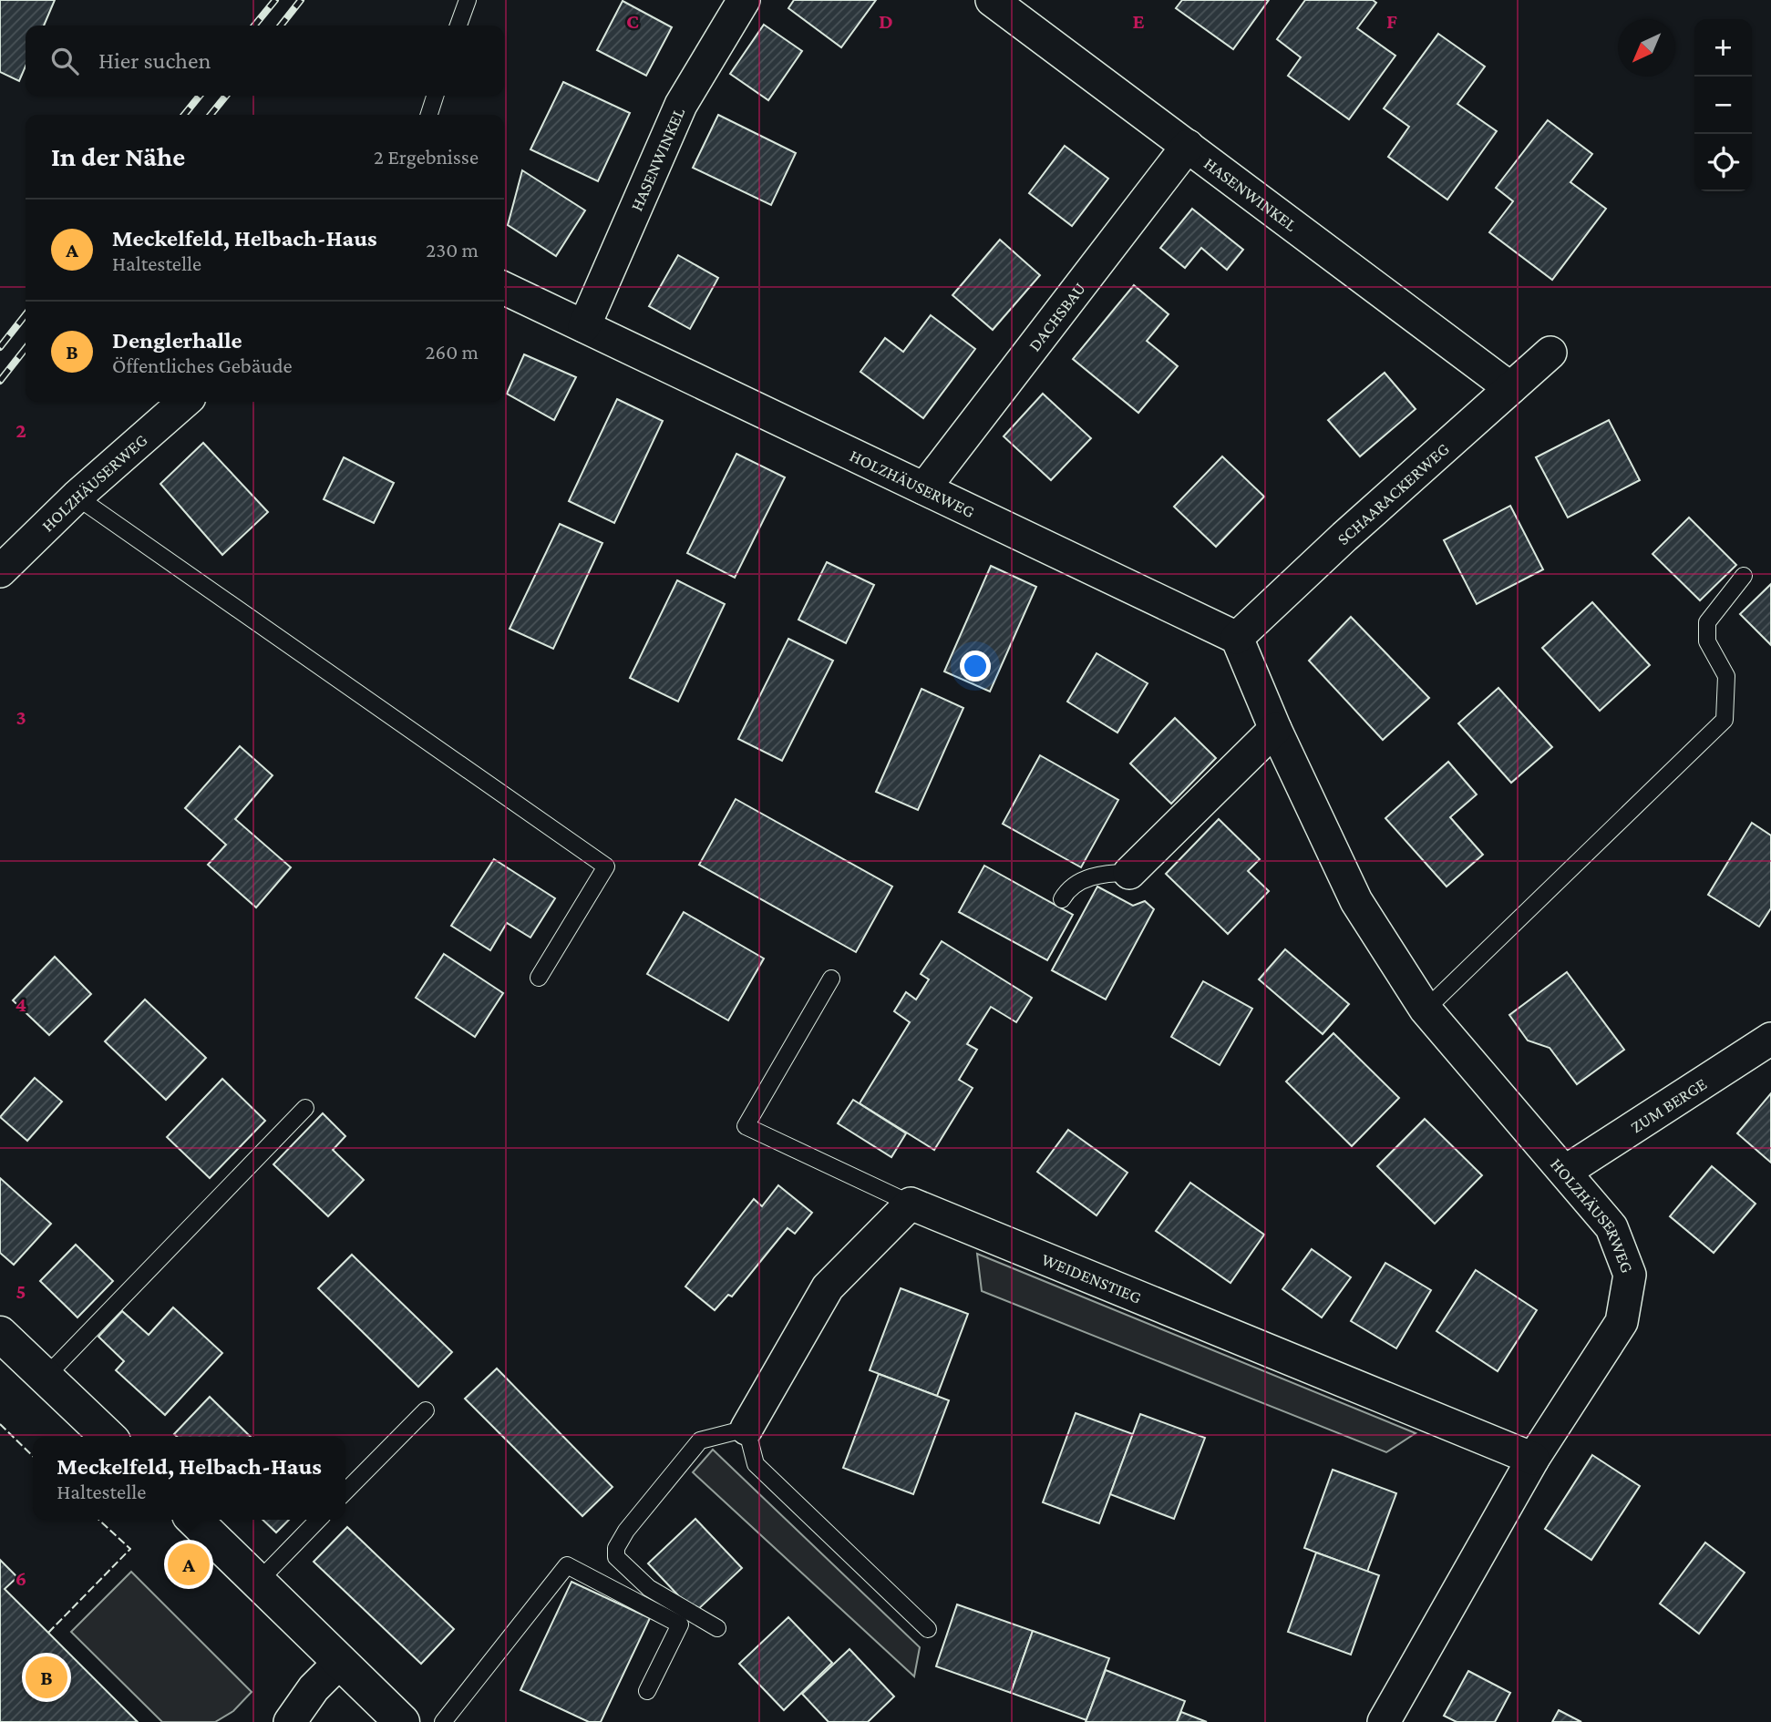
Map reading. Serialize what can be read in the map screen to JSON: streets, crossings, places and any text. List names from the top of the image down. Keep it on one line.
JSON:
{"streets":{"street":["HASENWINKEL","DACHSBAU","HOLZHÄUSERWEG","SCHAARACKERWEG","ZUM BERGE","WEIDENSTIEG"]},"crossings":[["HASENWINKEL","DACHSBAU"],["HASENWINKEL","HOLZHÄUSERWEG"],["HASENWINKEL","SCHAARACKERWEG"],["DACHSBAU","HOLZHÄUSERWEG"],["HOLZHÄUSERWEG","SCHAARACKERWEG"],["HOLZHÄUSERWEG","ZUM BERGE"],["HOLZHÄUSERWEG","WEIDENSTIEG"]],"north":"bottom left","page":{"map_buttons":["+","−"],"search":"Hier suchen","heading":["In der Nähe","2 Ergebnisse"],"list":[{"mark":"A","name":"Meckelfeld, Helbach-Haus","note":"Haltestelle","value":"230 m"},{"mark":"B","name":"Denglerhalle","note":"Öffentliches Gebäude","value":"260 m"}],"popup":["Meckelfeld, Helbach-Haus","Haltestelle"],"pins":["A","B"]},"grid":{"columns":["C","D","E","F"],"rows":["2","3","4","5","6"]}}
